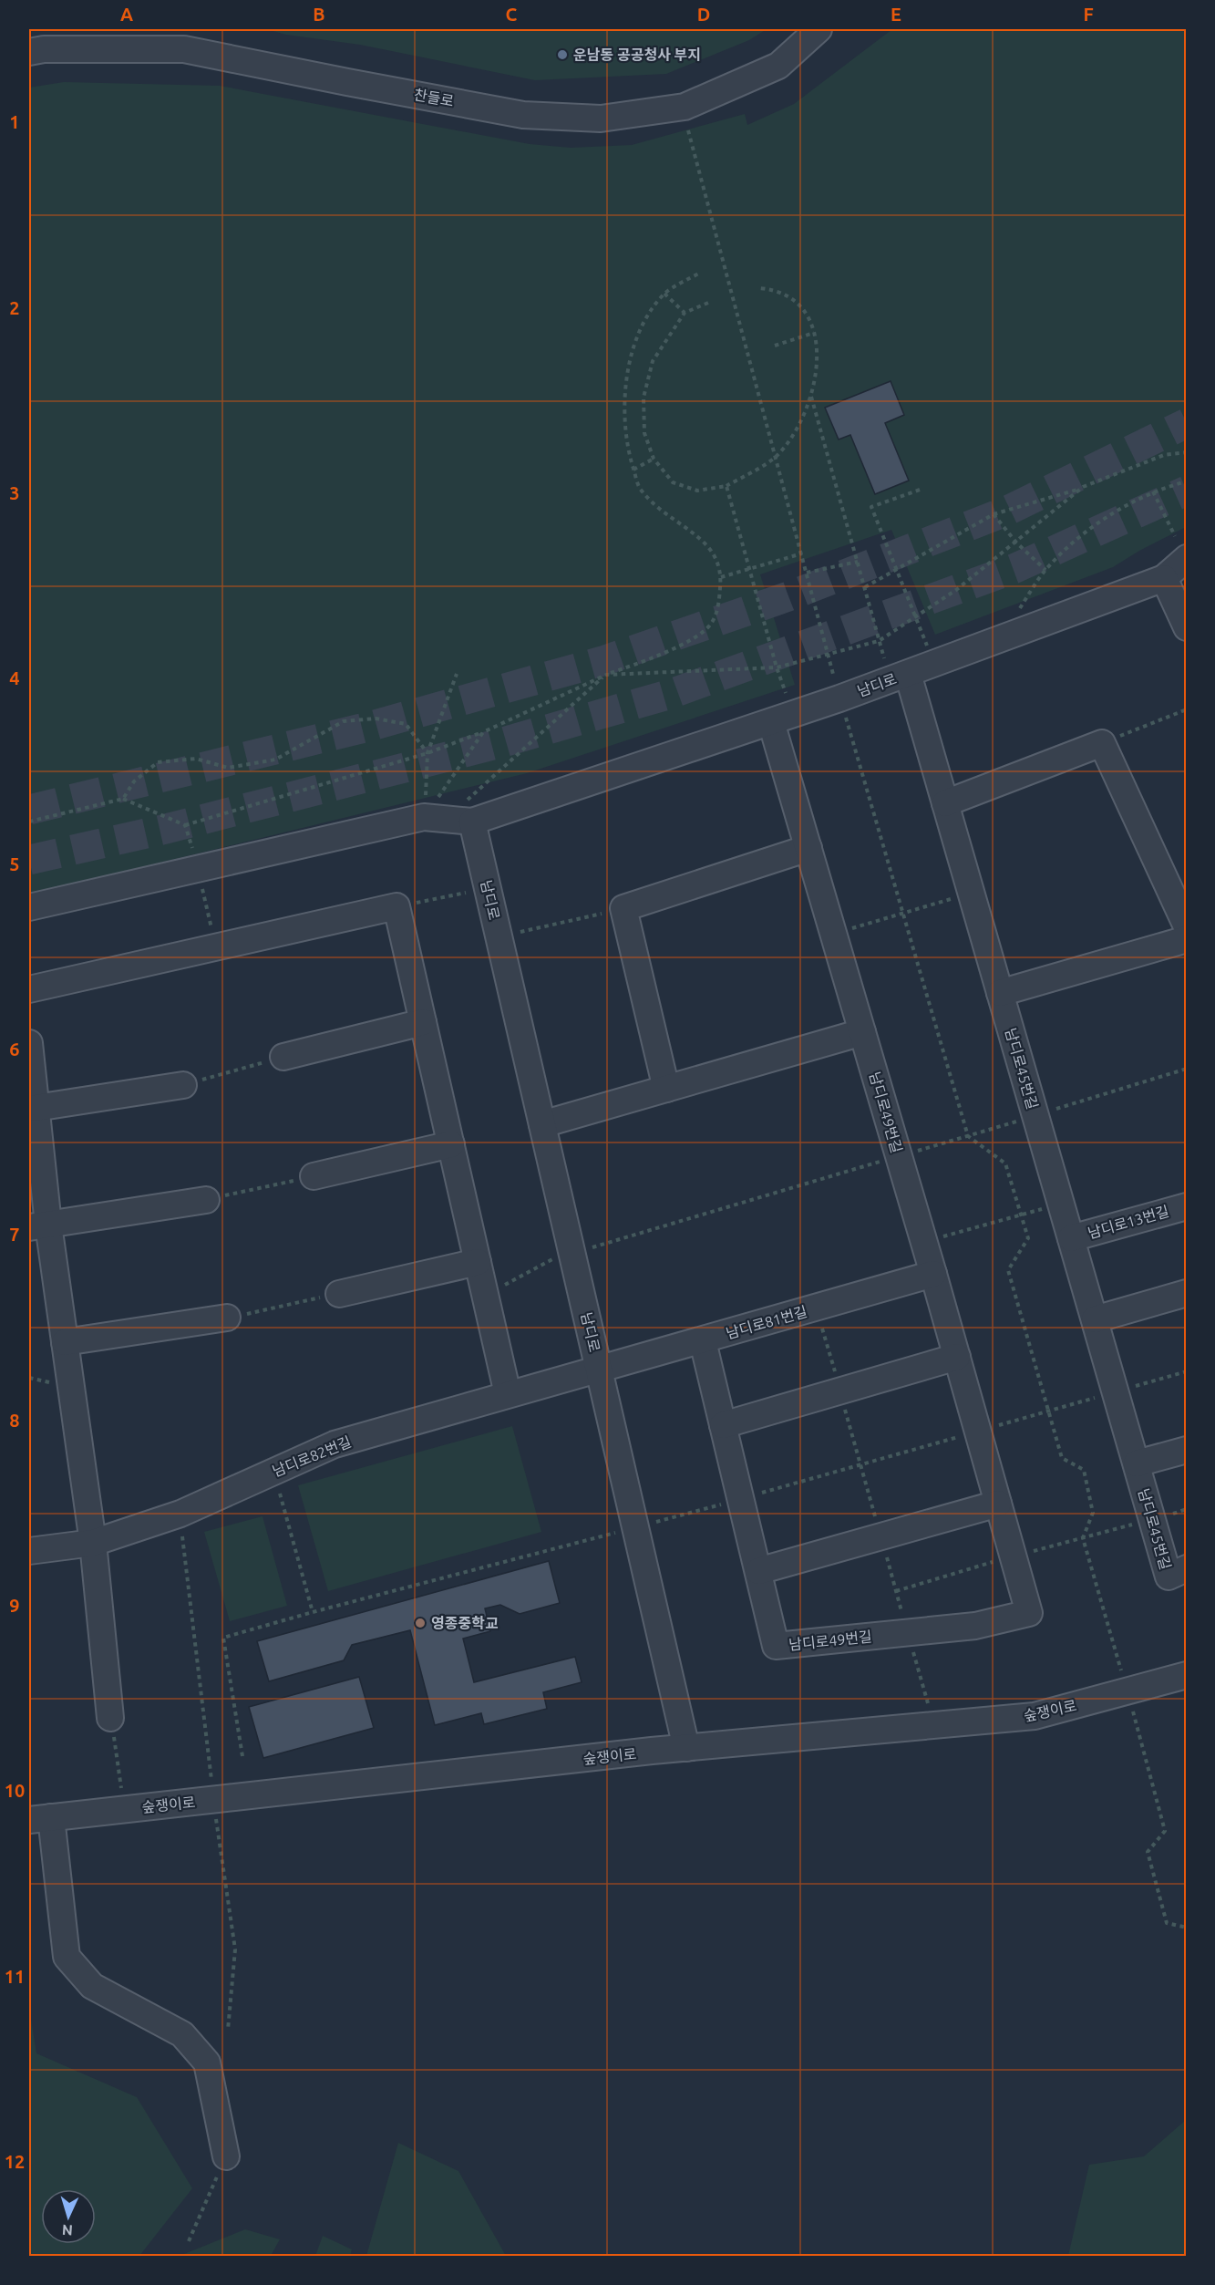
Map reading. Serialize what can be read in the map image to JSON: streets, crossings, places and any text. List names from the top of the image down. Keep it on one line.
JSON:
{"streets":{"street":["찬들로","남디로","남디로45번길","남디로49번길","남디로13번길","남디로81번길","남디로82번길","숲쟁이로"]},"crossings":[["남디로","남디로45번길"],["남디로","남디로49번길"],["남디로","남디로81번길"],["남디로","남디로82번길"],["남디로","숲쟁이로"],["남디로45번길","남디로13번길"],["남디로49번길","남디로81번길"],["남디로81번길","남디로82번길"]],"places":["운남동 공공청사 부지","영종중학교"],"north":"bottom","grid":{"columns":["A","B","C","D","E","F"],"rows":["1","2","3","4","5","6","7","8","9","10","11","12"]}}
